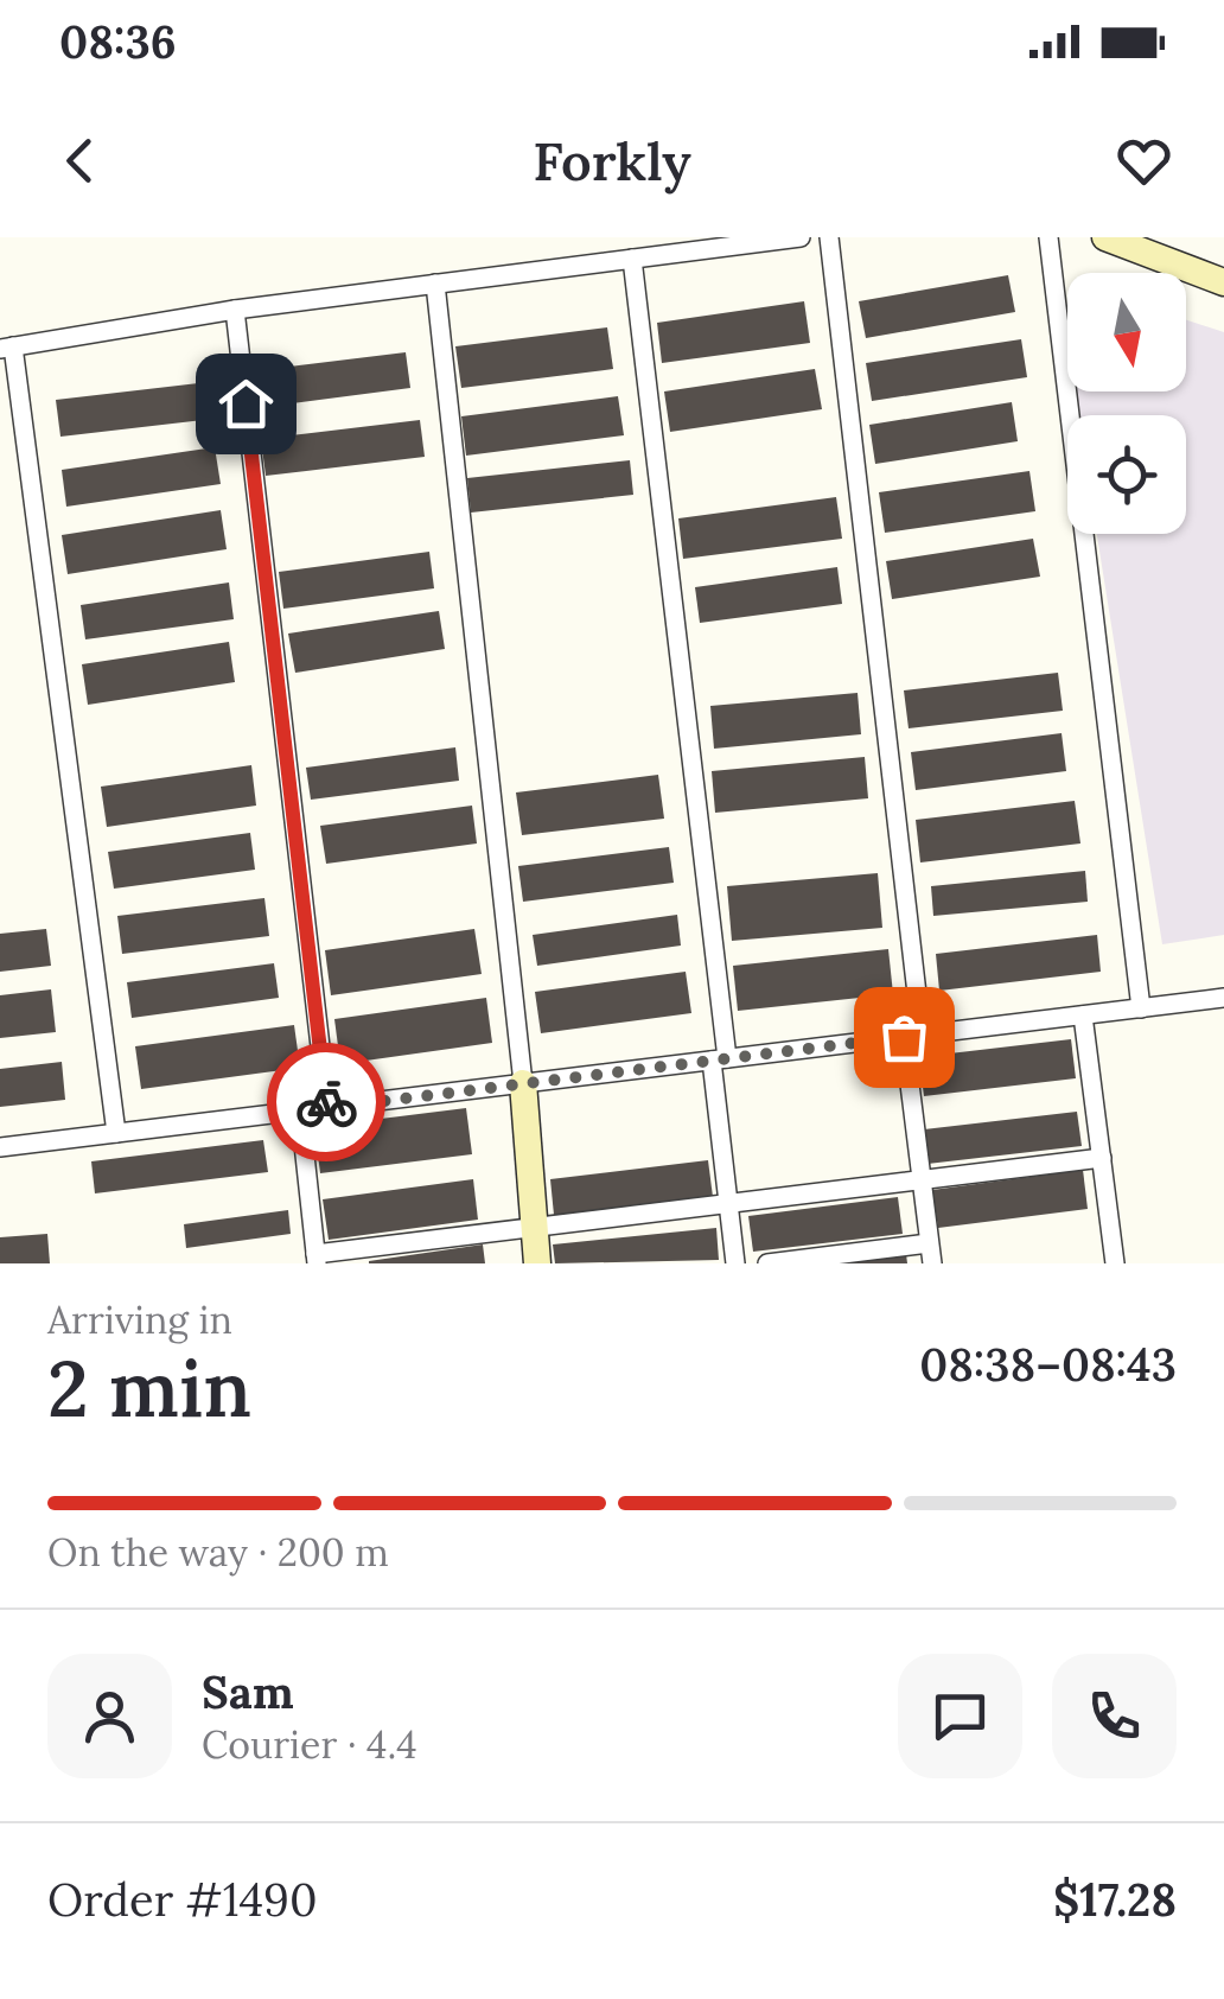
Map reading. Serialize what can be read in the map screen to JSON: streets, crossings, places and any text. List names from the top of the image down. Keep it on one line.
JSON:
{"north":"bottom","page":{"status":"08:36","header":"Forkly","heading":["2 min","Arriving in","08:38–08:43"],"panel":["Sam","Courier · 4.4","Order #1490","$17.28"],"bar":"On the way · 200 m"}}
